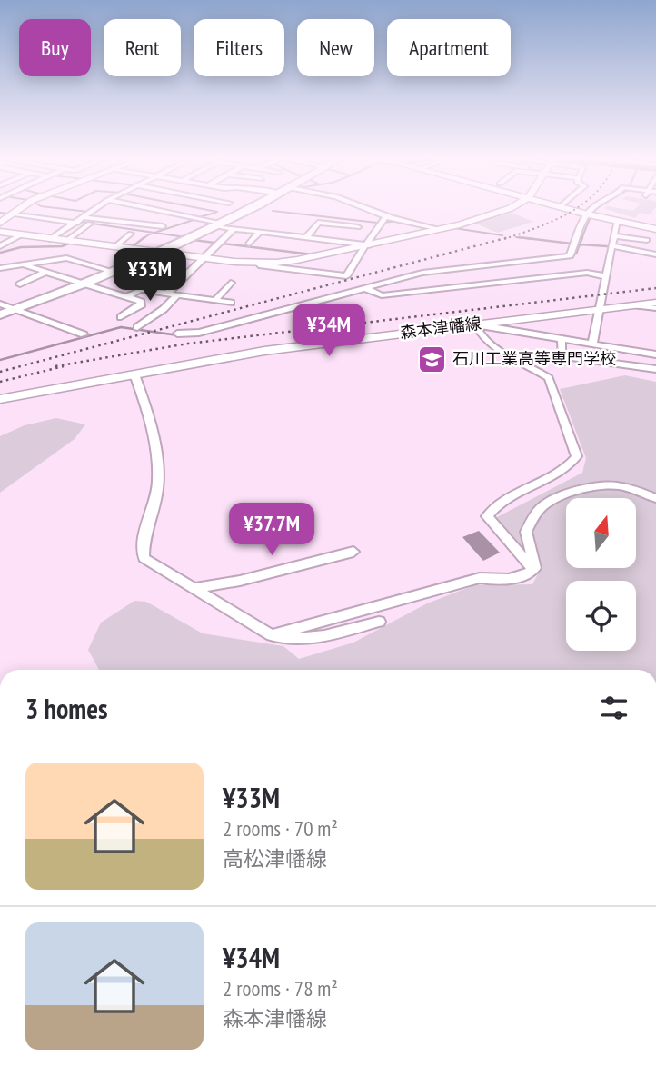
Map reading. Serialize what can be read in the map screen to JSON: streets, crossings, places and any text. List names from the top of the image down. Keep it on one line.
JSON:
{"streets":{"main road":["森本津幡線"]},"places":{"school or university":["石川工業高等専門学校"]},"north":"top","page":{"chip":["Buy","Rent","Filters","New","Apartment"],"price":["¥33M","¥34M","¥37.7M"],"heading":"3 homes","list":[{"name":"¥33M","note":"2 rooms · 70 m² · 高松津幡線"},{"name":"¥34M","note":"2 rooms · 78 m² · 森本津幡線"}]}}
